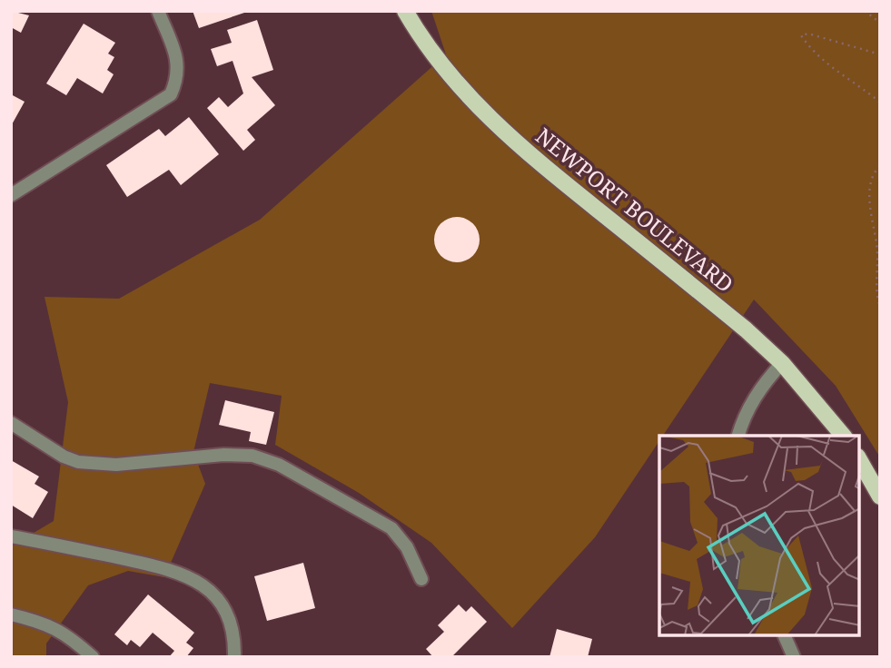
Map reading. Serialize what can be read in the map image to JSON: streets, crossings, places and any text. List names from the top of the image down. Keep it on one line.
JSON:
{"streets":{"main road":["NEWPORT BOULEVARD"]}}
